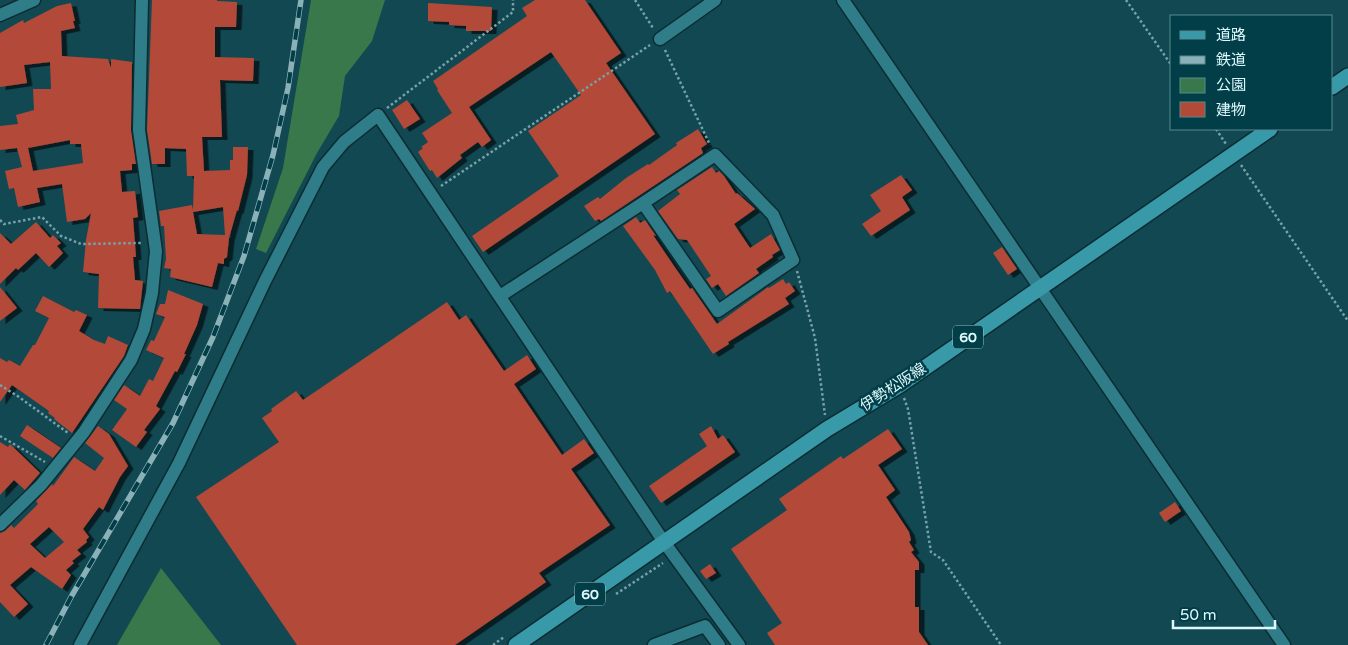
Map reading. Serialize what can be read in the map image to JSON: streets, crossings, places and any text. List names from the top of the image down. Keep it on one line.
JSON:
{"streets":{"main road":["60","伊勢松阪線"]},"legend":["道路","鉄道","公園","建物"],"scale_bar":"50 m"}
